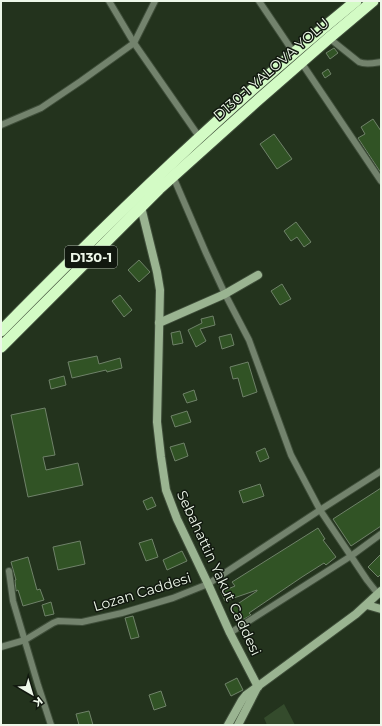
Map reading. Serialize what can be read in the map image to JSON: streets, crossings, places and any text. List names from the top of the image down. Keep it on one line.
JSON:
{"streets":{"highway":["D130-1 YALOVA YOLU","D130-1"],"street":["Sebahattin Yakut Caddesi","Lozan Caddesi"]},"crossings":[["D130-1 YALOVA YOLU","D130-1"],["D130-1 YALOVA YOLU","Sebahattin Yakut Caddesi"],["Sebahattin Yakut Caddesi","Lozan Caddesi"]],"north":"bottom right"}
